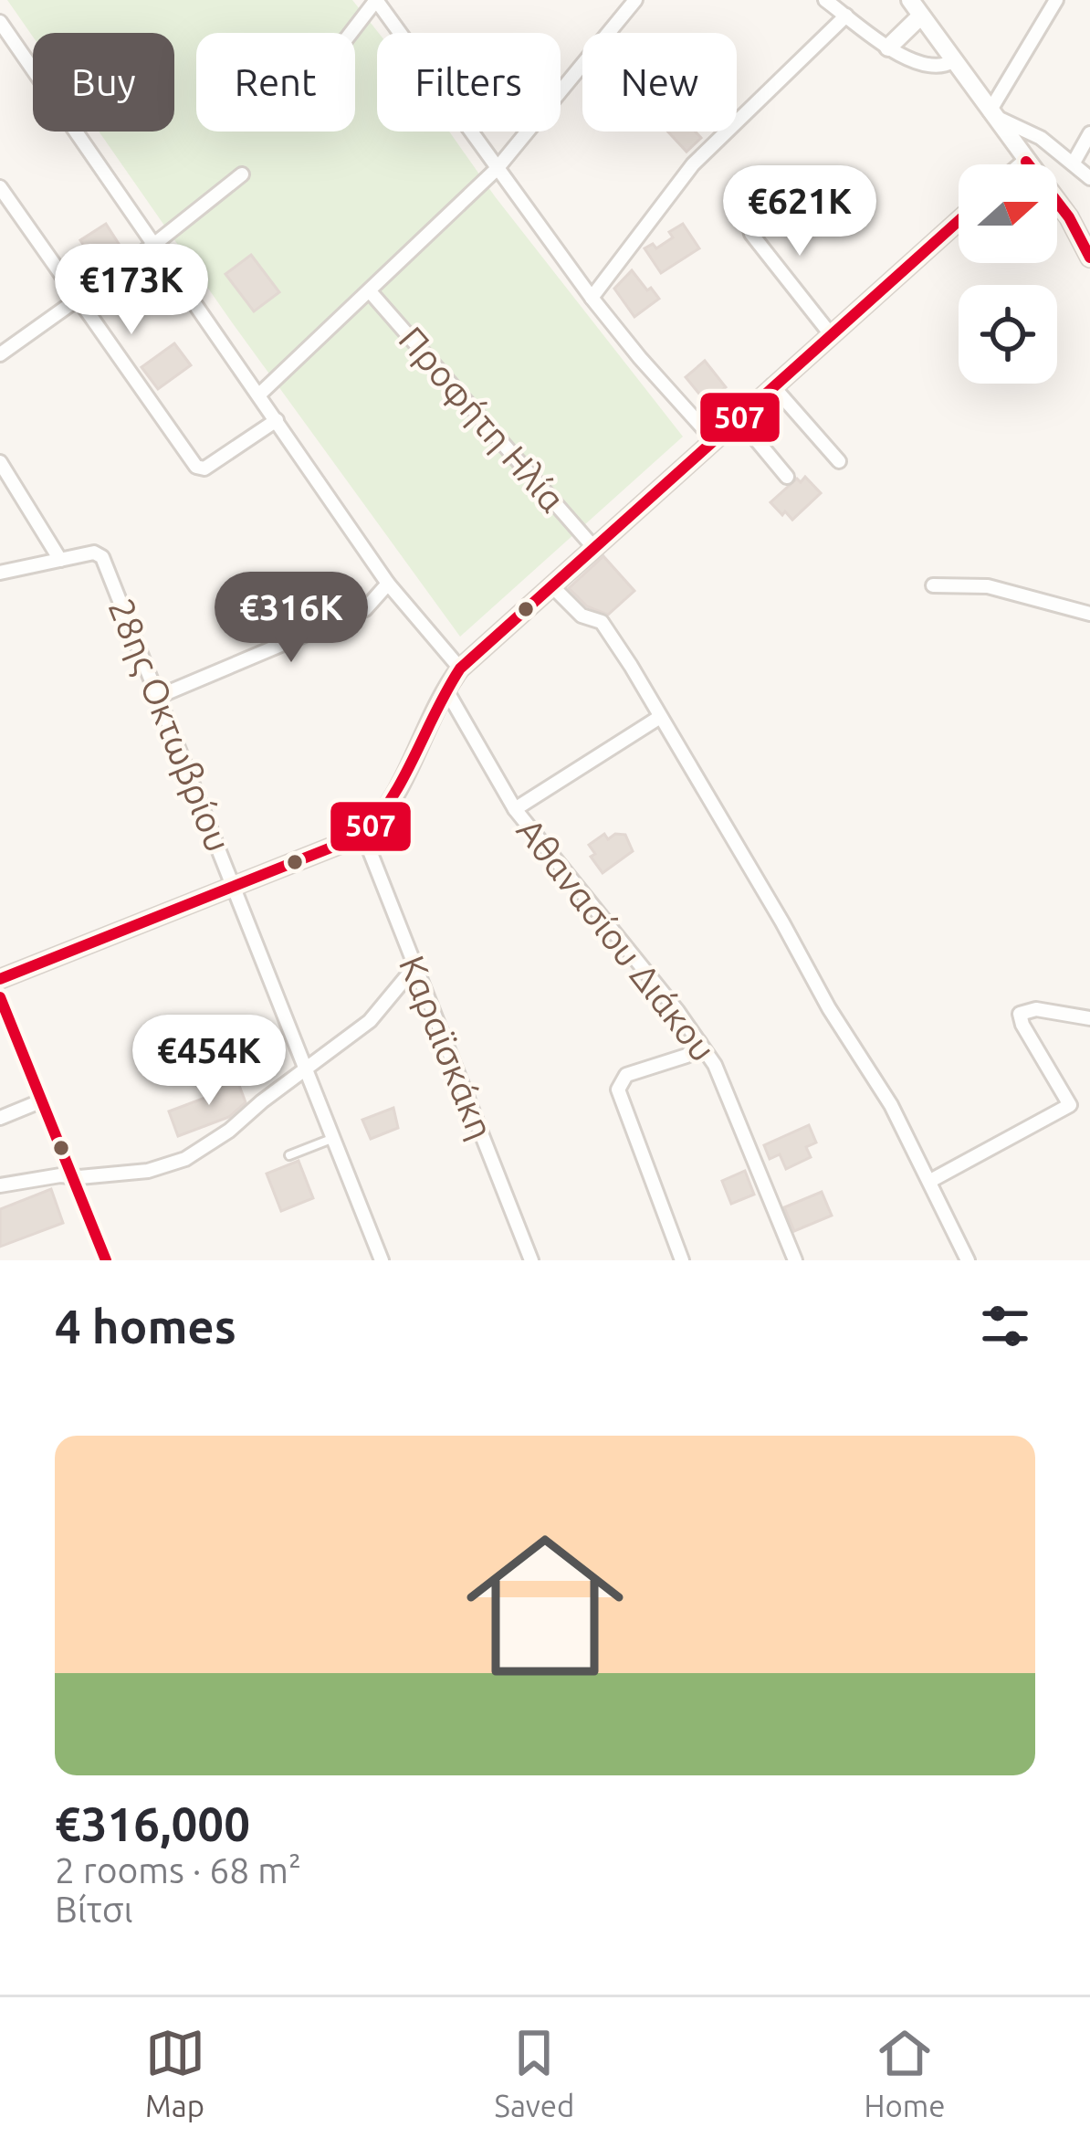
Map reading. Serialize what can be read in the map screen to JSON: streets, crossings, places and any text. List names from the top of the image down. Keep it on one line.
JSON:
{"streets":{"street":["Προφήτη Ηλία","28ης Οκτωβρίου","Αθανασίου Διάκου","Καραϊσκάκη"]},"lines":["transit line 507"],"north":"right","page":{"chip":["Buy","Rent","Filters","New"],"price":["€621K","€173K","€316K","€454K"],"heading":"4 homes","list":[{"name":"€316,000","note":"2 rooms · 68 m² · Βίτσι"}],"tabs":["Map","Saved","Home"]}}
